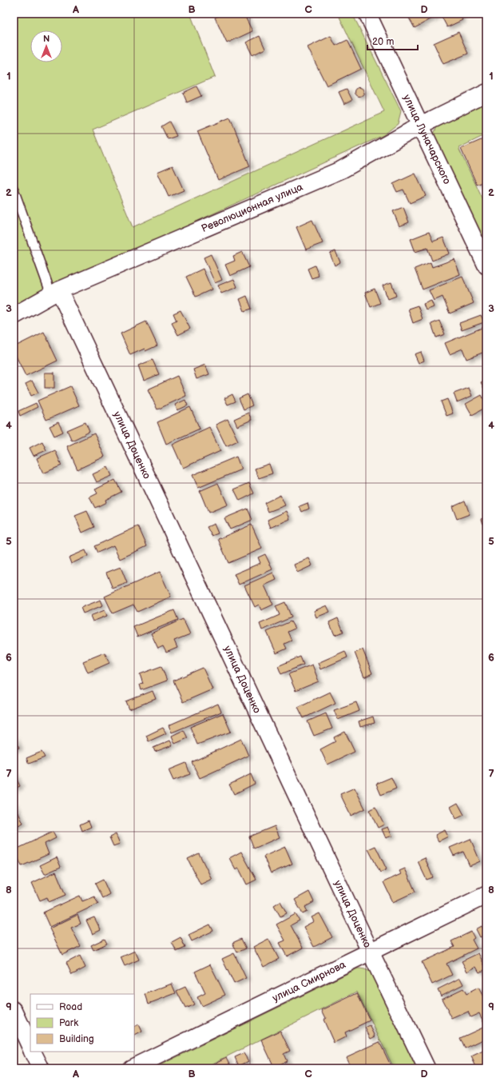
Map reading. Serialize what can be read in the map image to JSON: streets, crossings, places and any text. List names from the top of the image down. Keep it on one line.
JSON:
{"streets":{"street":["улица Луначарского","Революционная улица","улица Доценко","улица Смирнова"]},"crossings":[["улица Луначарского","Революционная улица"],["Революционная улица","улица Доценко"],["улица Доценко","улица Смирнова"]],"legend":["Road","Park","Building"],"scale_bar":"20 m","north":"top","grid":{"columns":["A","B","C","D"],"rows":["1","2","3","4","5","6","7","8","9"]}}
